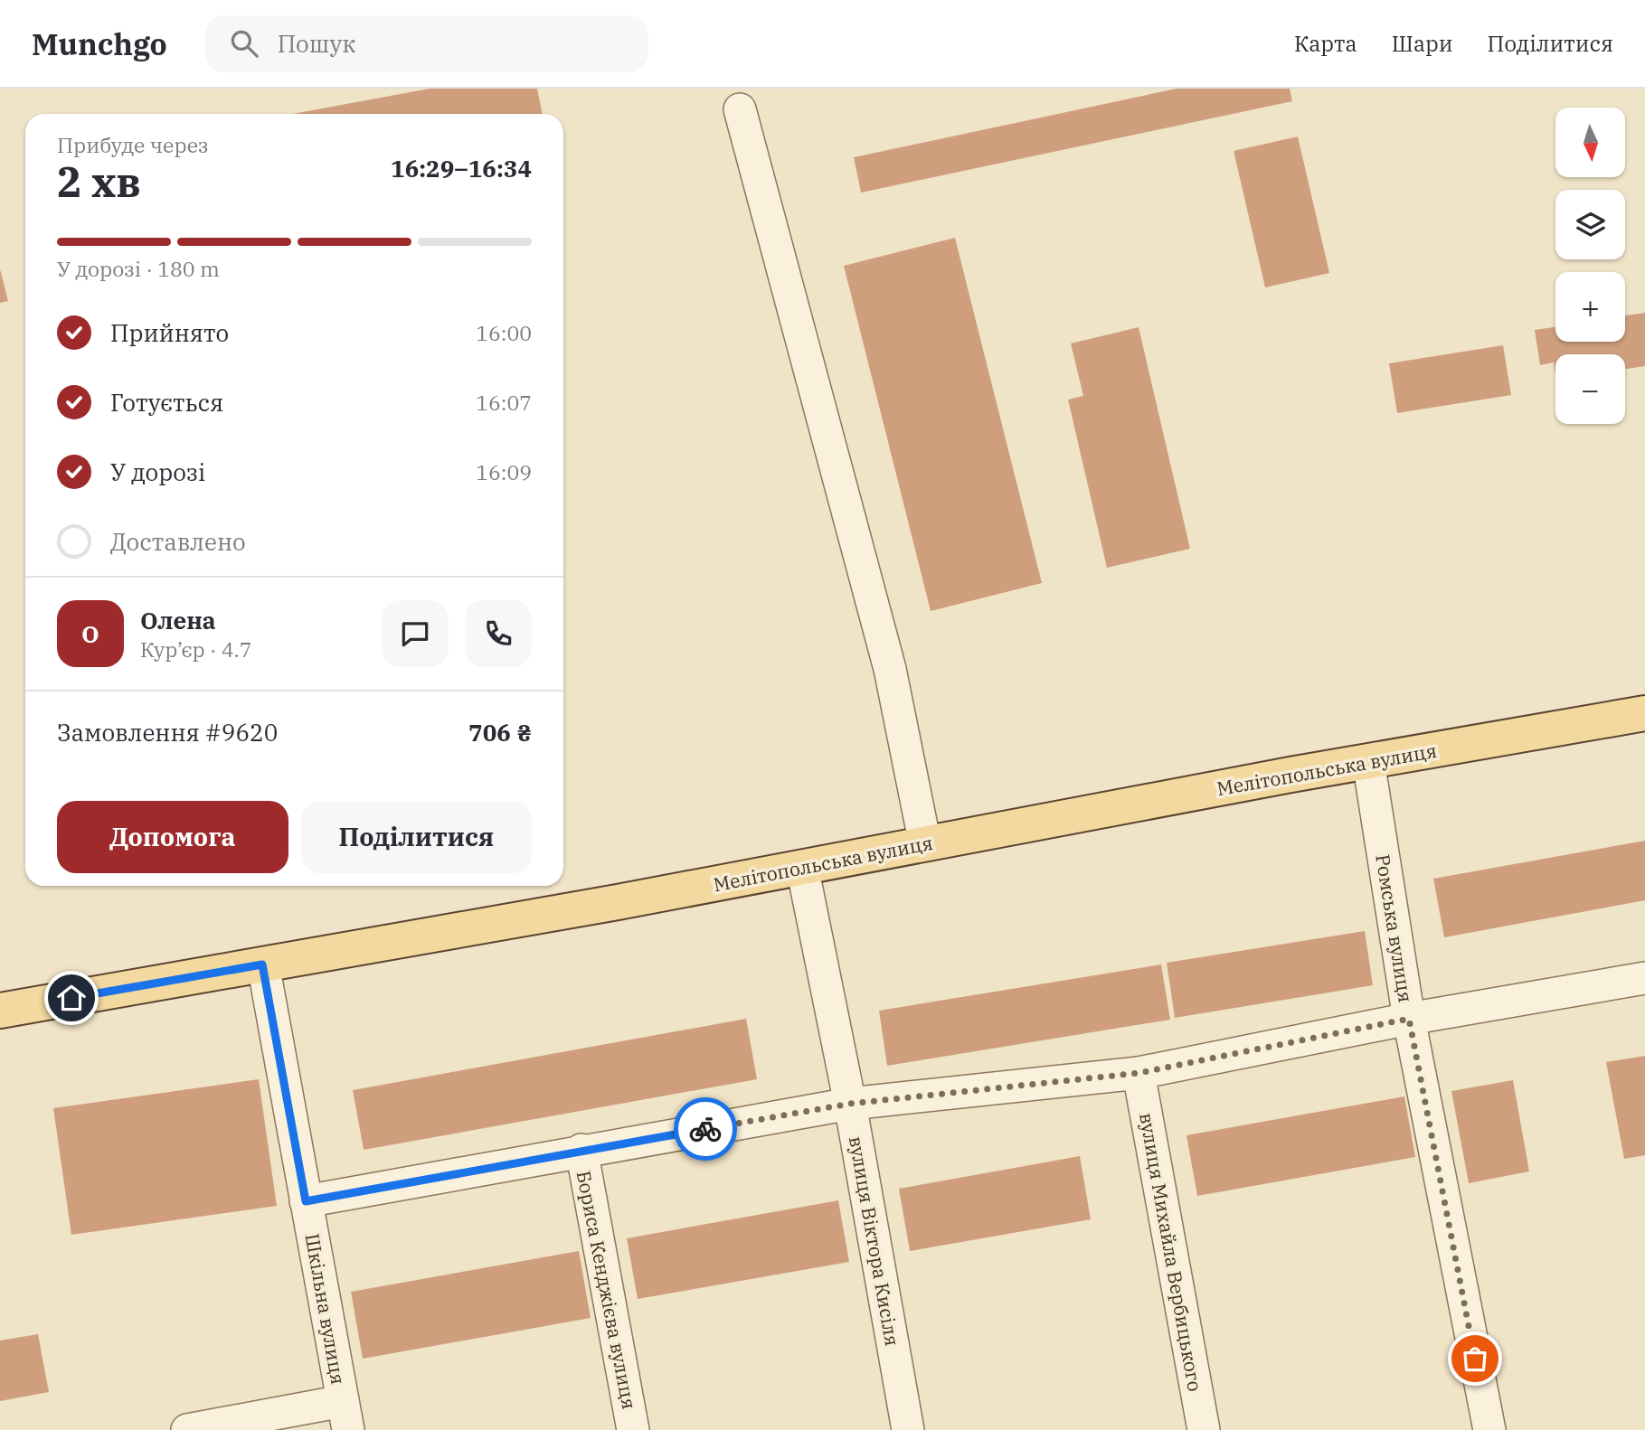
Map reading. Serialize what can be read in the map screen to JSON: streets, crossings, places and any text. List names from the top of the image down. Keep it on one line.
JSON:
{"streets":{"main road":["Мелітопольська вулиця"],"street":["Ромська вулиця","вулиця Віктора Кисіля","вулиця Михайла Вербицького","Бориса Кенджієва вулиця","Шкільна вулиця"]},"crossings":[["Мелітопольська вулиця","Ромська вулиця"],["Мелітопольська вулиця","вулиця Віктора Кисіля"],["Мелітопольська вулиця","Шкільна вулиця"]],"north":"bottom","page":{"header":"Munchgo","search":"Пошук","nav":["Карта","Шари","Поділитися"],"map_buttons":["+","−"],"heading":["2 хв","Прибуде через","16:29–16:34"],"panel":["Олена","Кур’єр · 4.7","Замовлення #9620","706 ₴"],"bar":"У дорозі · 180 m","list":[["Прийнято","16:00"],["Готується","16:07"],["У дорозі","16:09"],"Доставлено"],"round":"О","buttons":["Допомога","Поділитися"]}}
